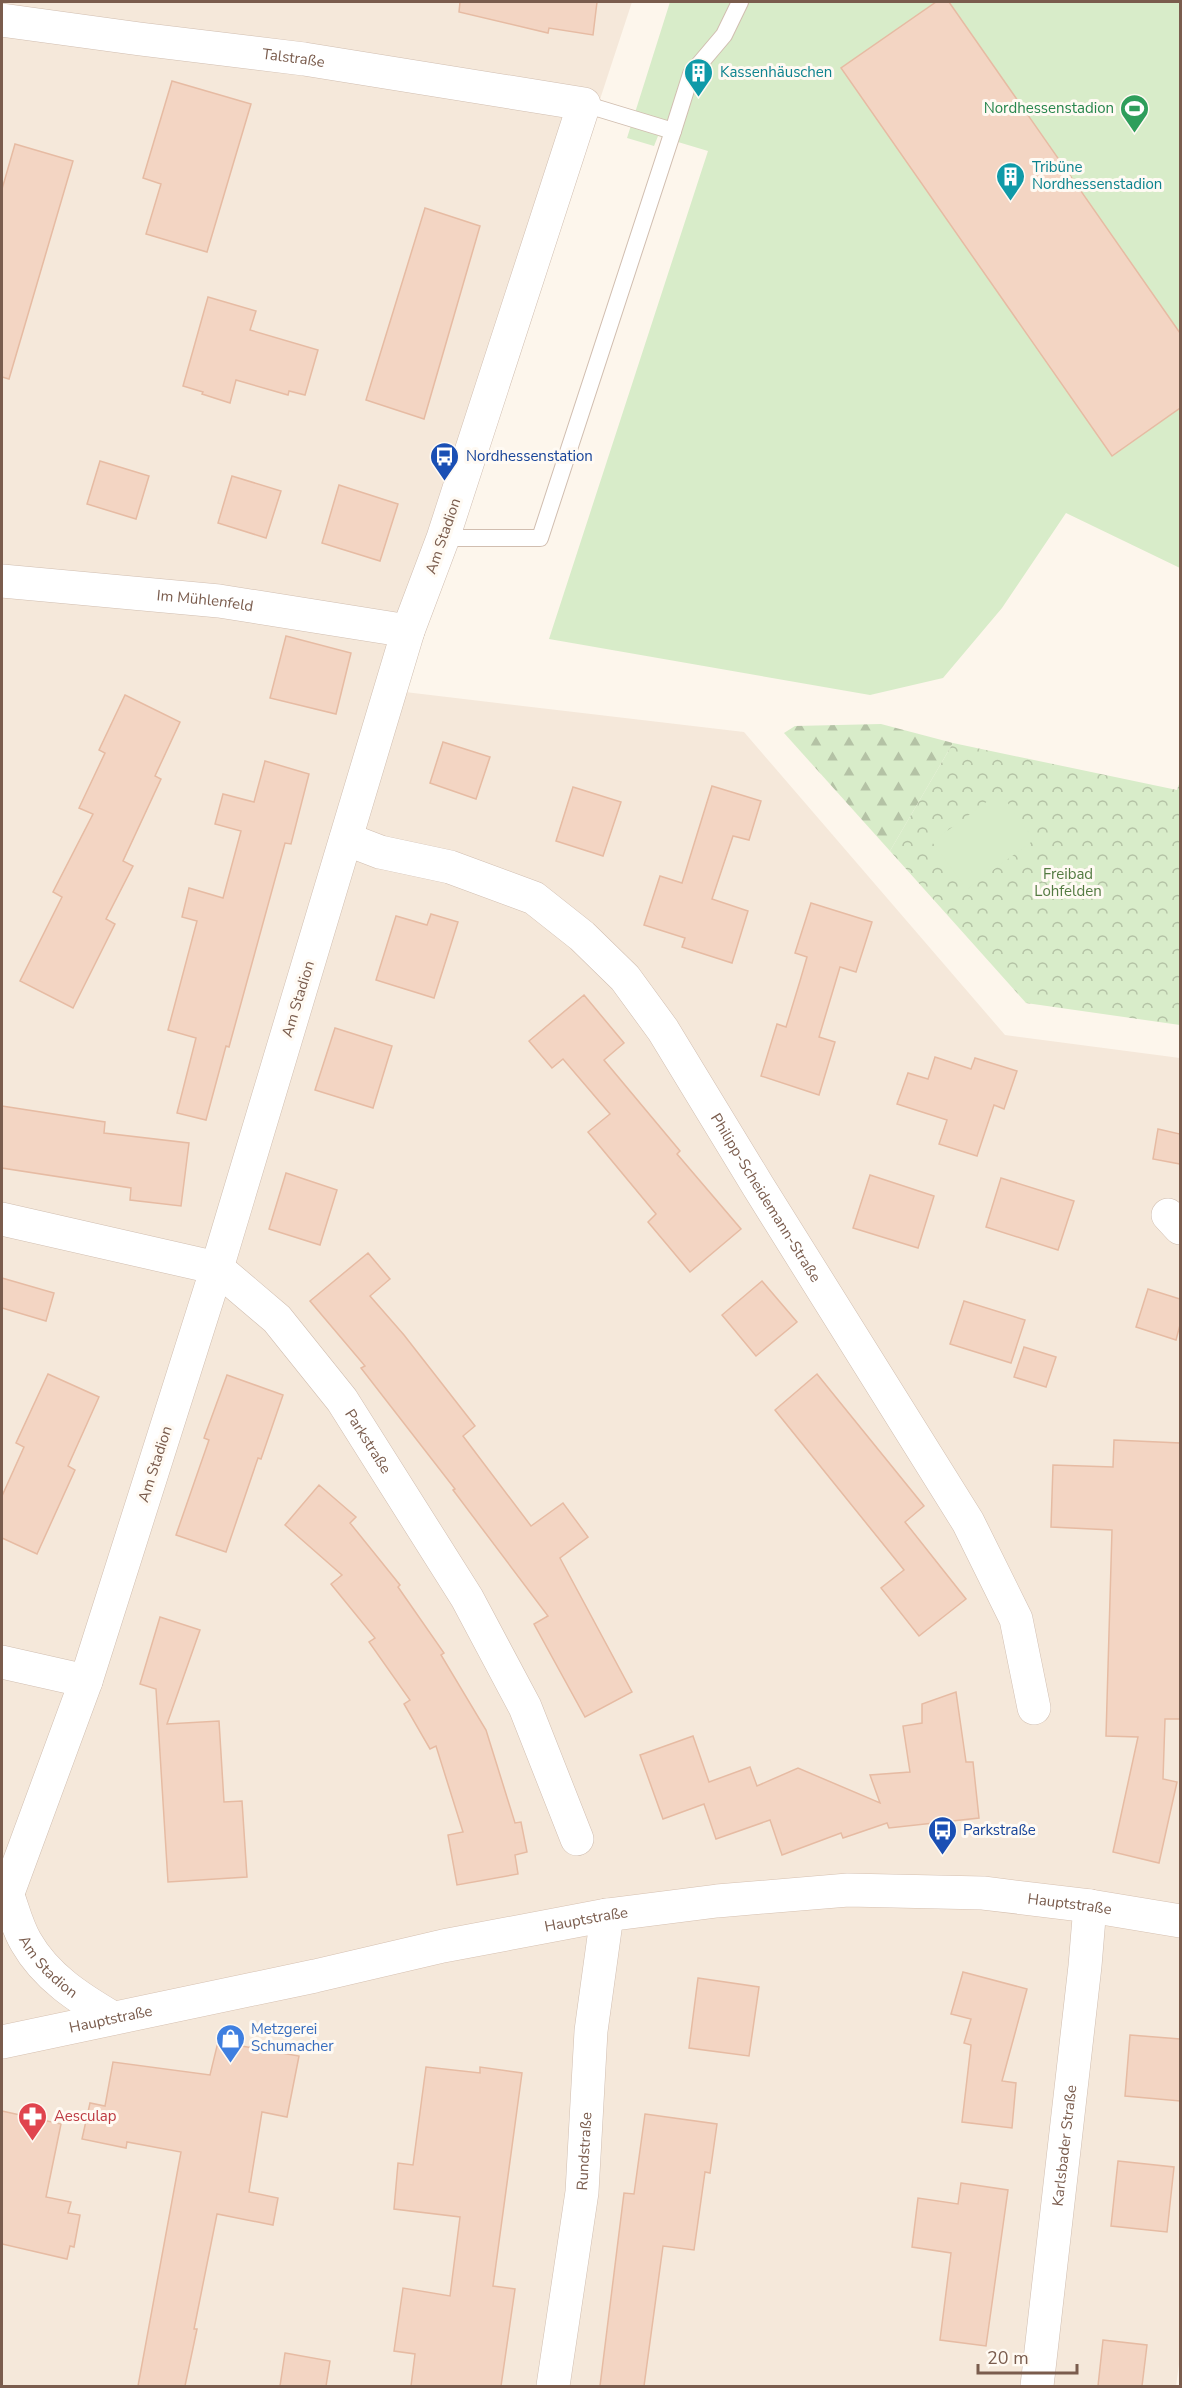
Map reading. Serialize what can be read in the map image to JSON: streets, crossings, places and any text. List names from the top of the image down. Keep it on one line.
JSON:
{"streets":{"street":["Talstraße","Am Stadion","Im Mühlenfeld","Philipp-Scheidemann-Straße","Parkstraße","Hauptstraße","Karlsbader Straße","Rundstraße"]},"crossings":[["Talstraße","Am Stadion"],["Am Stadion","Im Mühlenfeld"],["Am Stadion","Philipp-Scheidemann-Straße"],["Am Stadion","Parkstraße"],["Am Stadion","Hauptstraße"],["Hauptstraße","Karlsbader Straße"],["Hauptstraße","Rundstraße"]],"parks":["Freibad Lohfelden"],"places":{"building":["Kassenhäuschen","Tribüne Nordhessenstadion"],"sports":["Nordhessenstadion"],"bus stop":["Nordhessenstation","Parkstraße"],"shop":["Metzgerei Schumacher"],"pharmacy":["Aesculap"]},"scale_bar":"20 m"}
